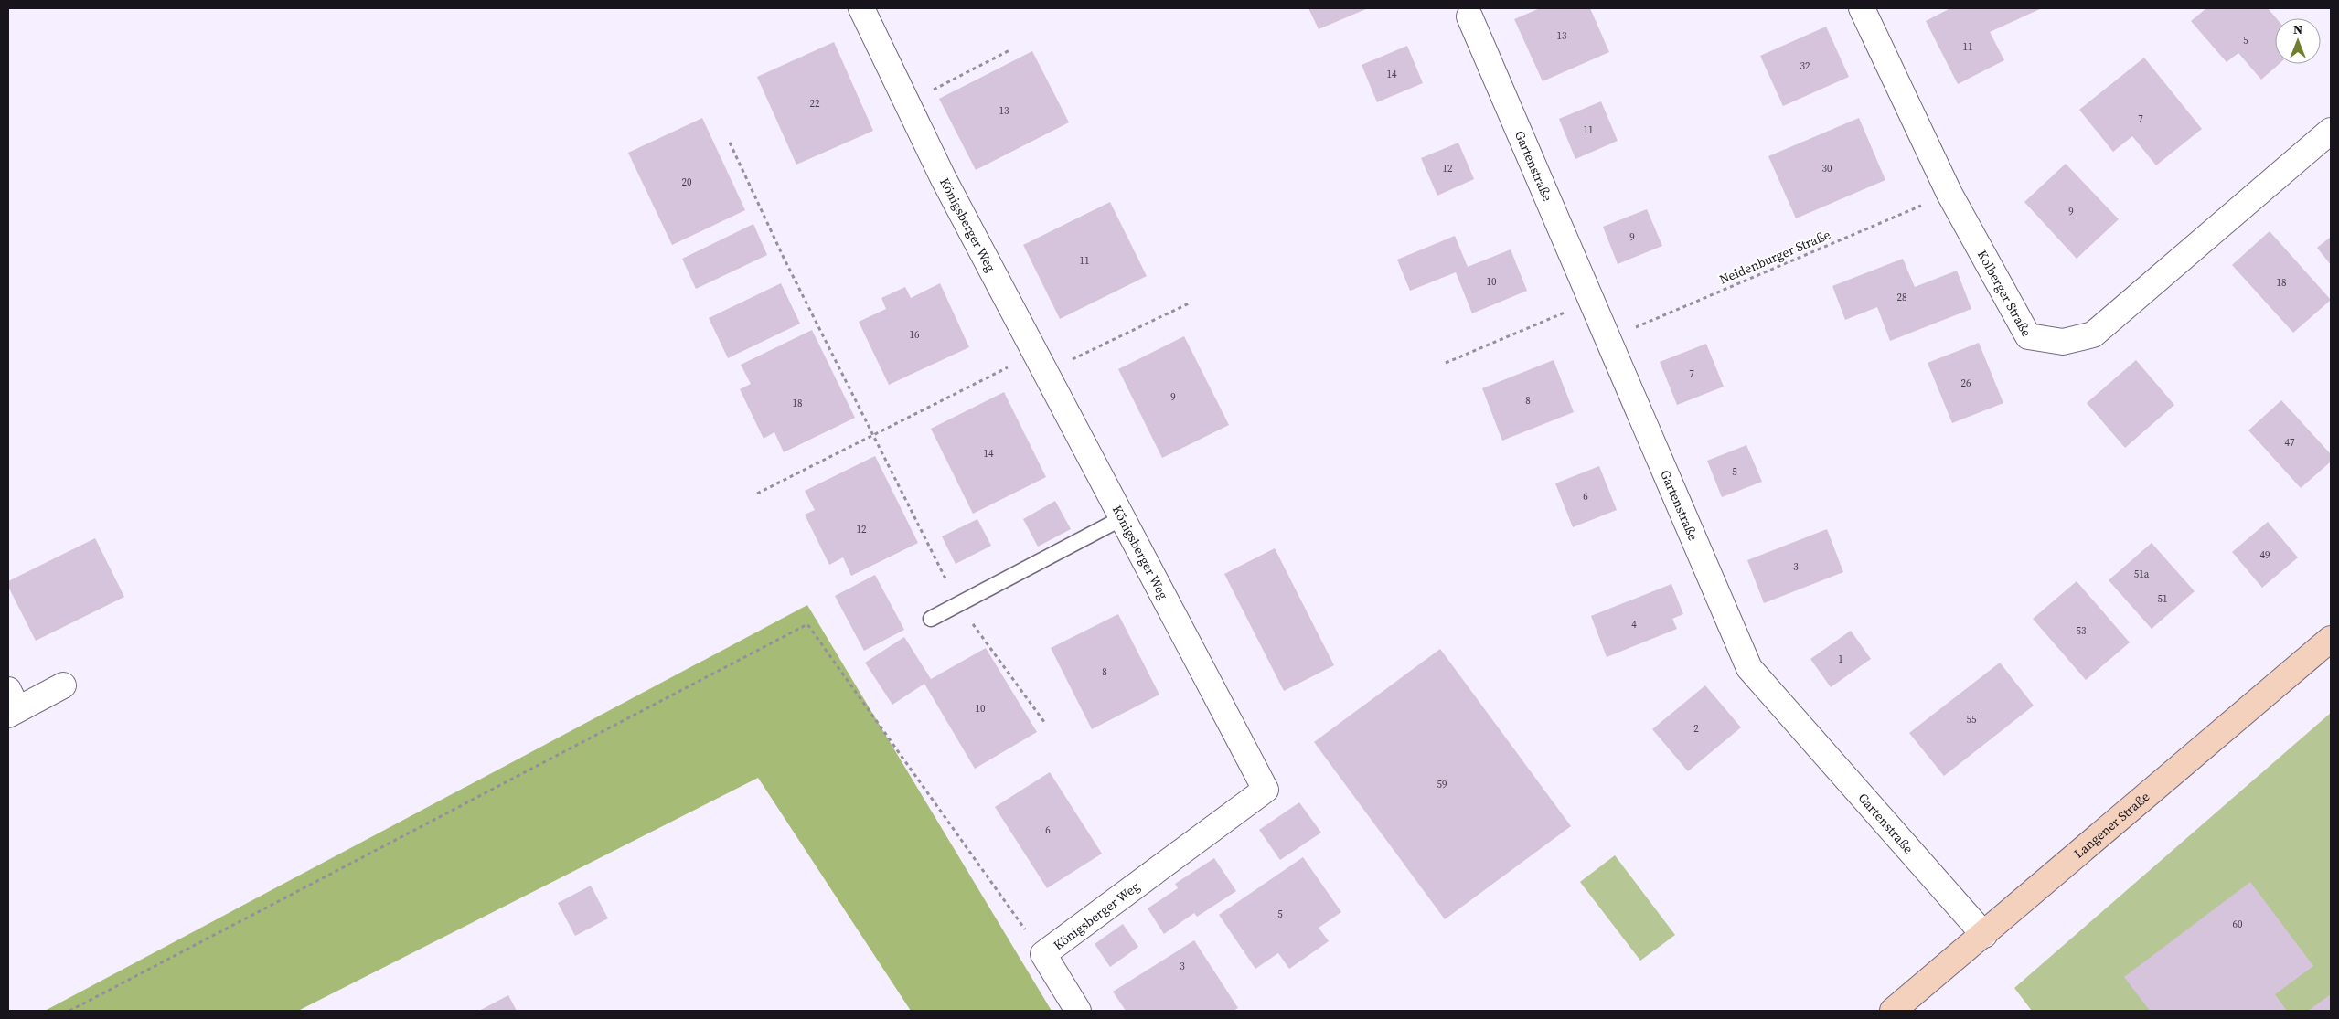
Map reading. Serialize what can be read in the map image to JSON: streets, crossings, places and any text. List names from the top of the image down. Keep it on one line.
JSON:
{"streets":{"main road":["Langener Straße"],"street":["Gartenstraße","Königsberger Weg","Kolberger Straße"],"path":["Neidenburger Straße"]},"crossings":[["Gartenstraße","Neidenburger Straße"],["Gartenstraße","Langener Straße"],["Neidenburger Straße","Kolberger Straße"]],"house_numbers":["13","5","11","32","14","22","13","7","11","12","30","20","9","9","11","10","18","28","16","7","26","9","8","18","47","14","5","6","12","49","3","51a","51","4","53","1","8","10","55","2","59","6","5","60","3"],"north":"top"}
